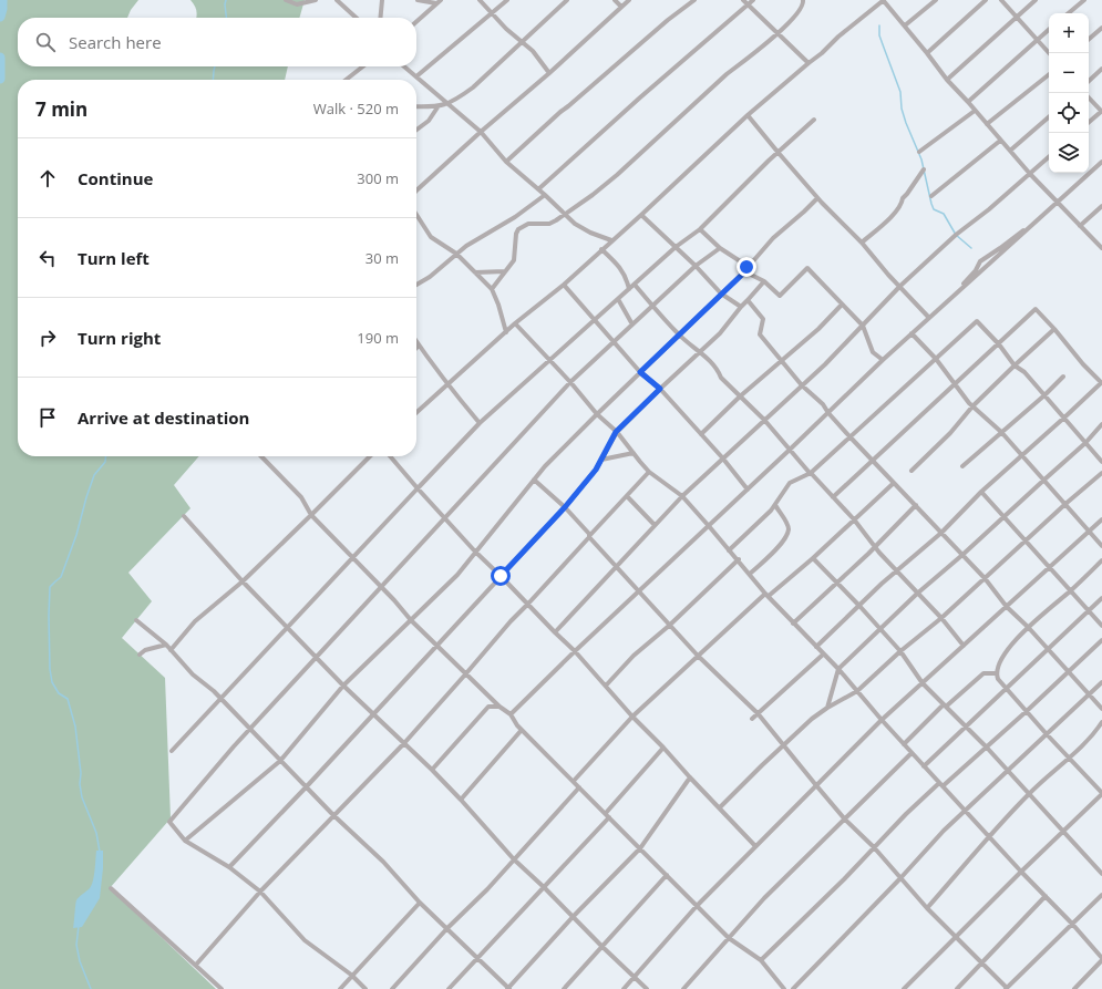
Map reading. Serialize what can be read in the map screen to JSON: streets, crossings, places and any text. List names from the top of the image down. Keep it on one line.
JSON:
{"page":{"map_buttons":["+","−"],"search":"Search here","heading":["7 min","Walk · 520 m"],"list":[["Continue","300 m"],["Turn left","30 m"],["Turn right","190 m"],"Arrive at destination"]}}
